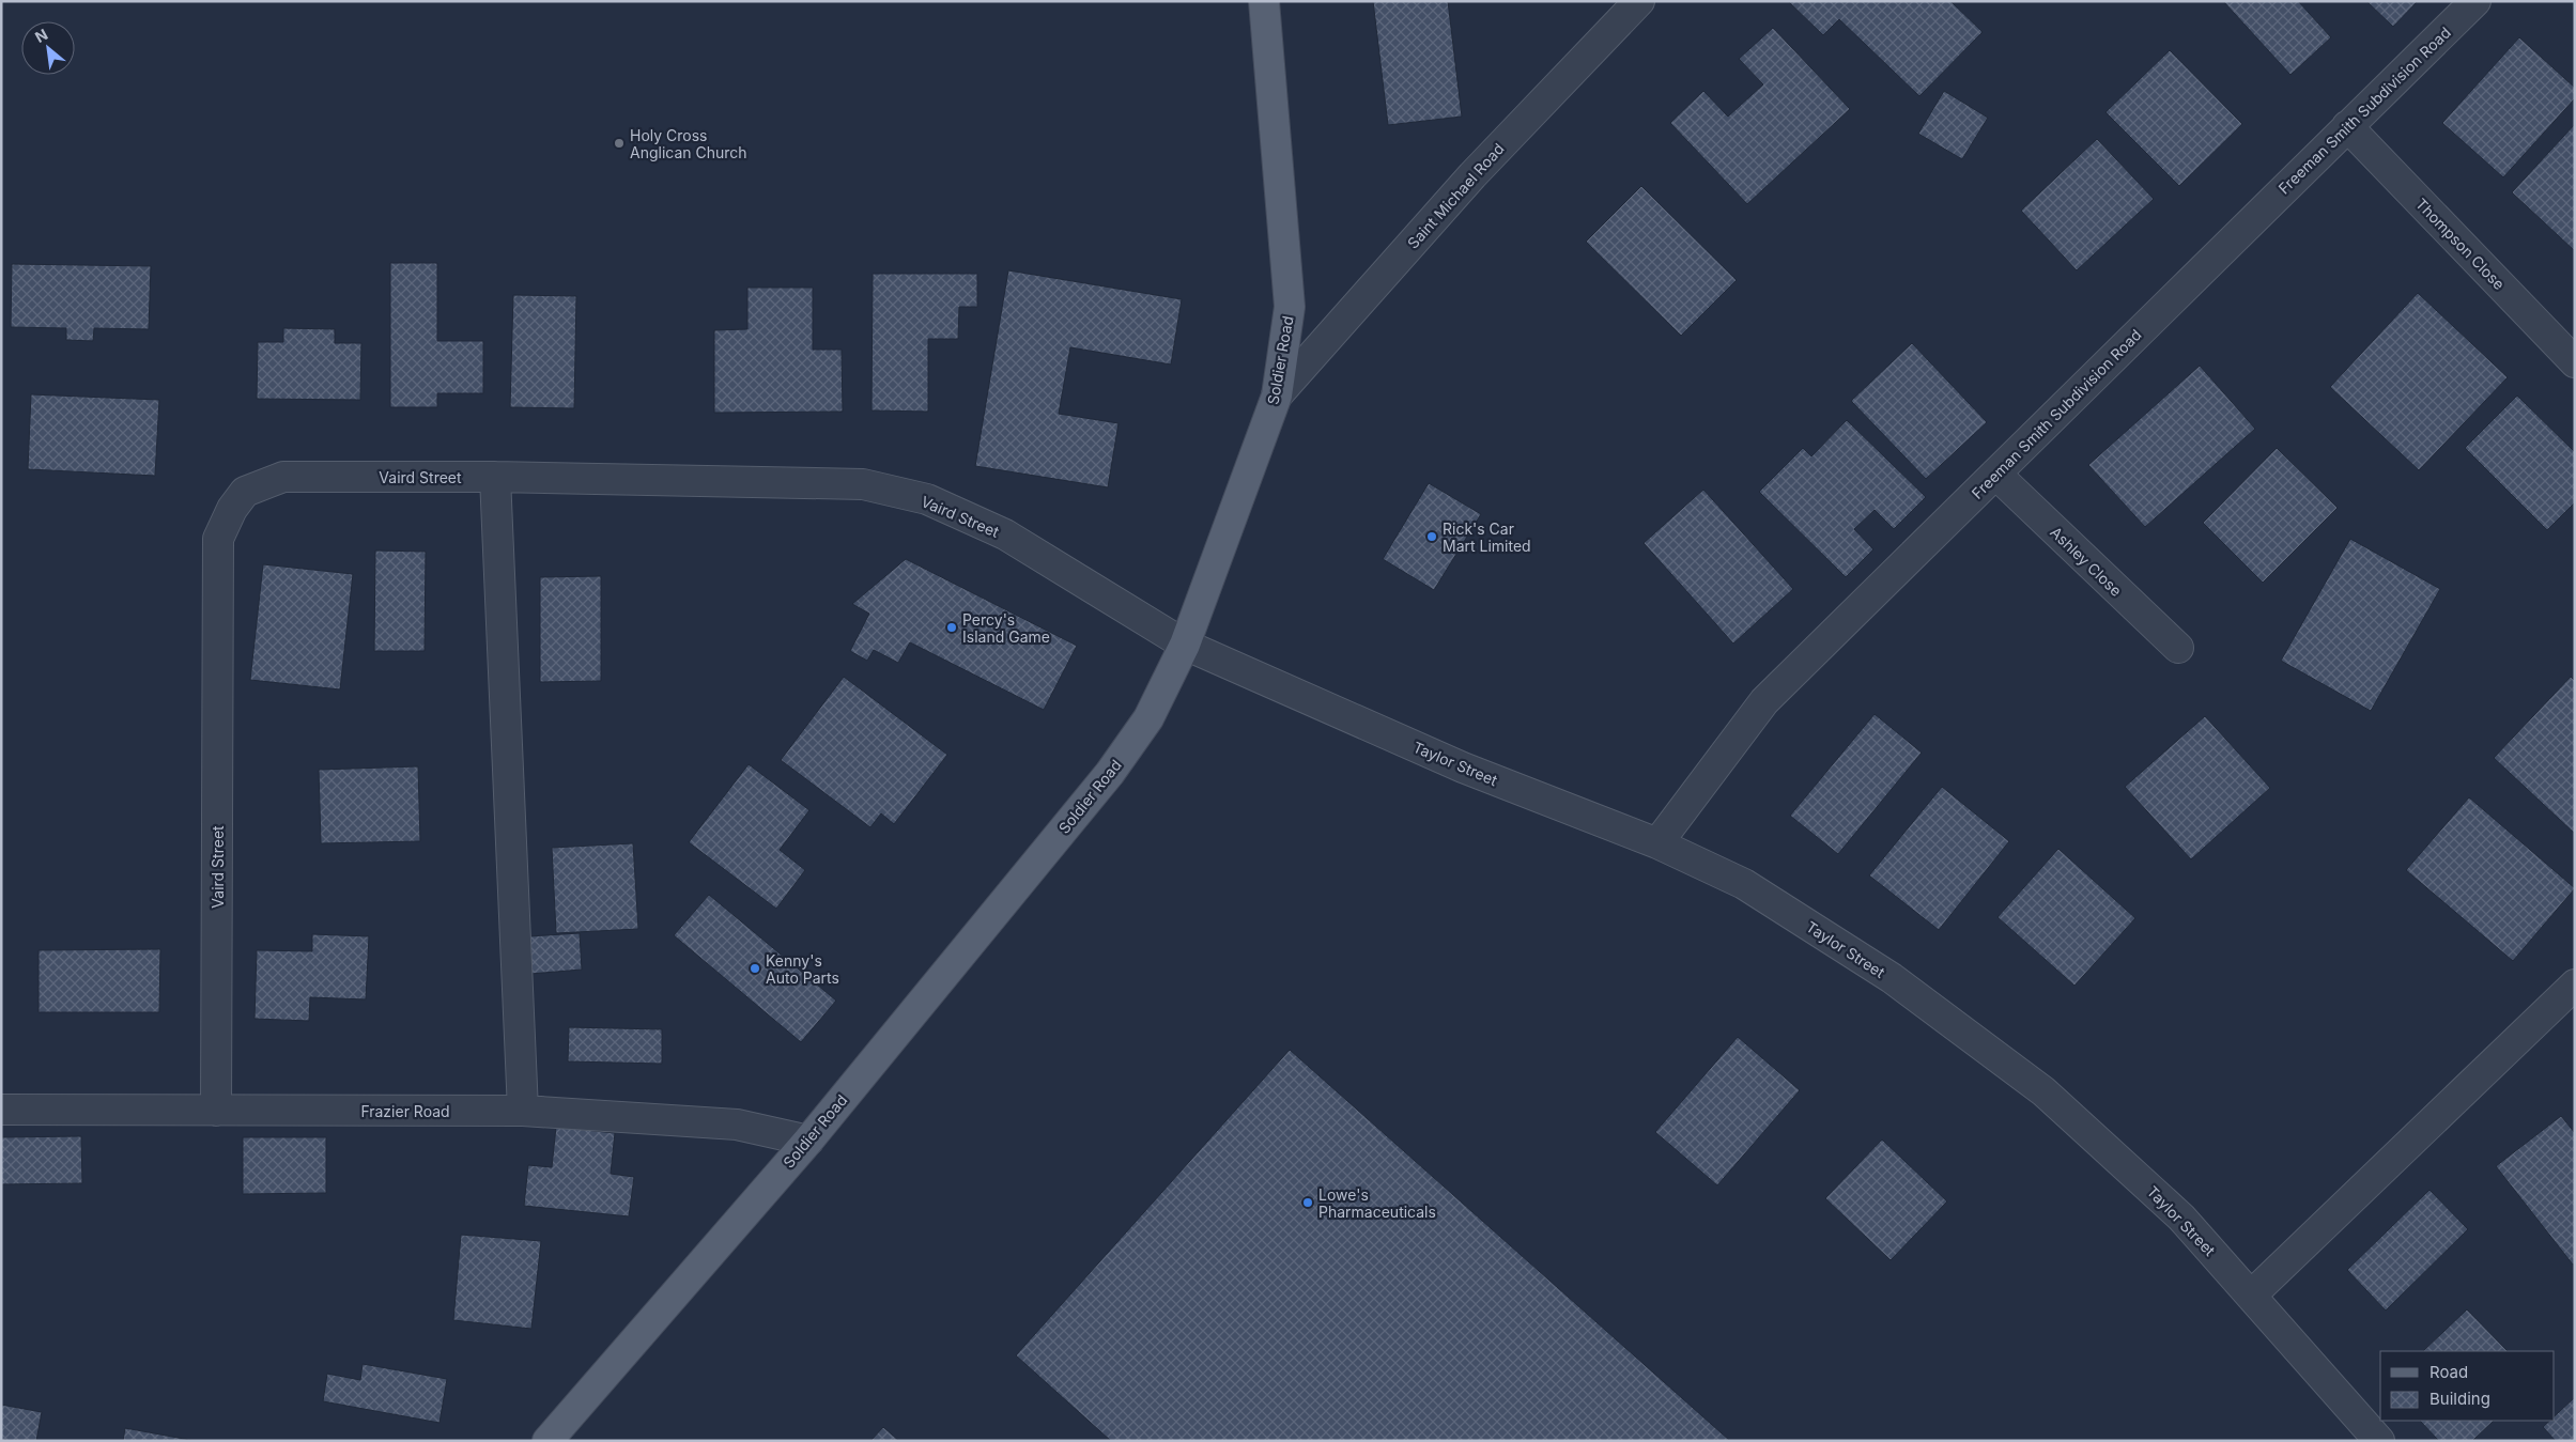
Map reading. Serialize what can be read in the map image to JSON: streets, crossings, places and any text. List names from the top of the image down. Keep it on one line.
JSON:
{"streets":{"main road":["Soldier Road"],"street":["Freeman Smith Subdivision Road","Saint Michael Road","Thompson Close","Vaird Street","Ashley Close","Taylor Street","Frazier Road"]},"crossings":[["Freeman Smith Subdivision Road","Thompson Close"],["Freeman Smith Subdivision Road","Ashley Close"],["Freeman Smith Subdivision Road","Taylor Street"],["Saint Michael Road","Soldier Road"],["Soldier Road","Vaird Street"],["Soldier Road","Taylor Street"],["Soldier Road","Frazier Road"],["Vaird Street","Taylor Street"],["Vaird Street","Frazier Road"]],"places":["Holy Cross Anglican Church","Rick's Car Mart Limited","Percy's Island Game","Kenny's Auto Parts","Lowe's Pharmaceuticals"],"legend":["Road","Building"],"north":"top left"}
